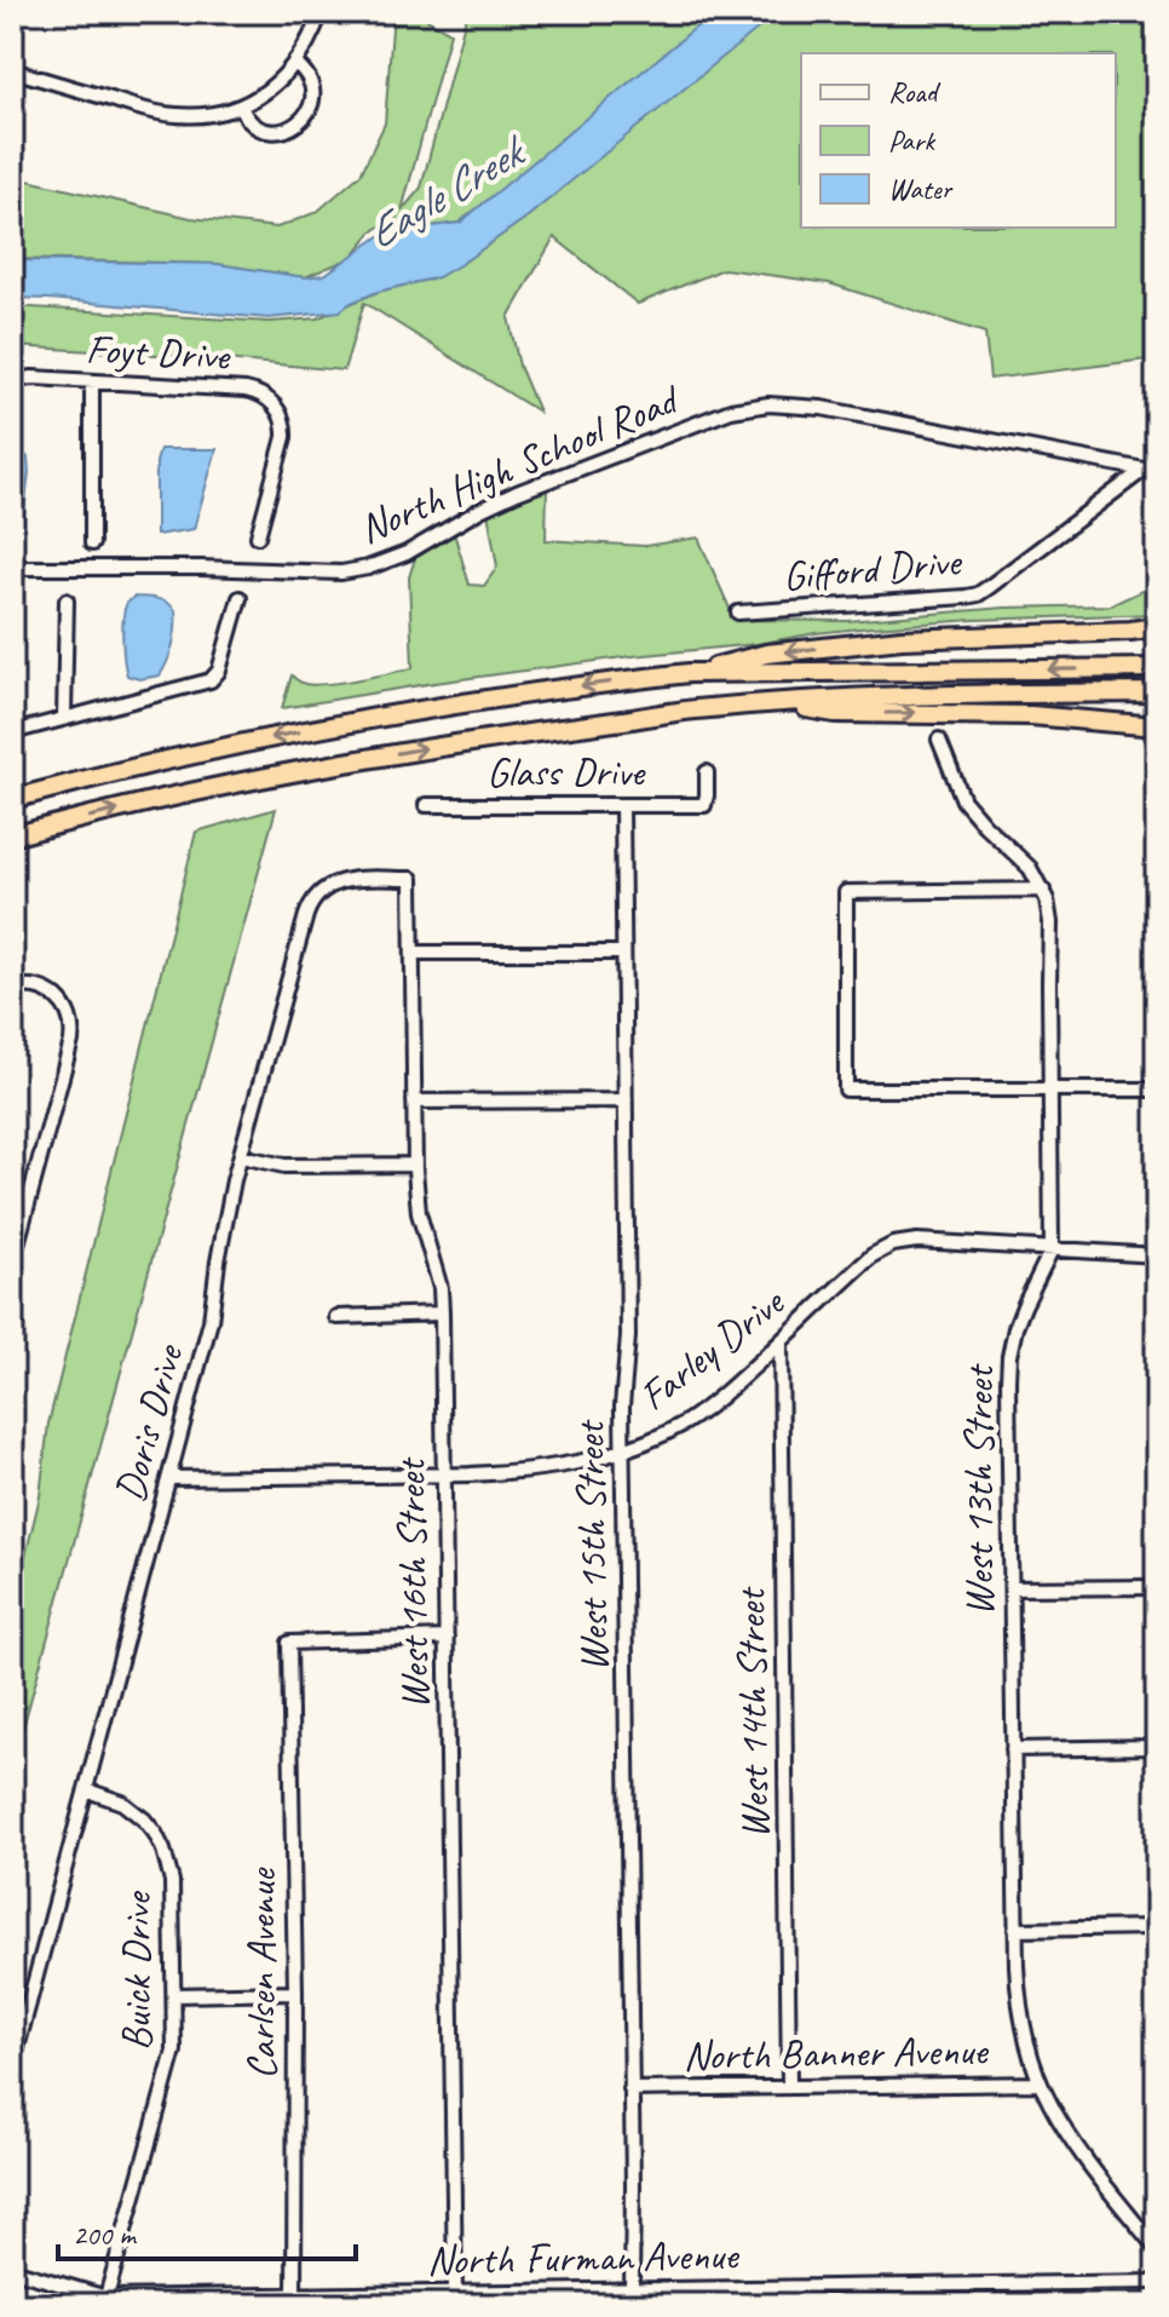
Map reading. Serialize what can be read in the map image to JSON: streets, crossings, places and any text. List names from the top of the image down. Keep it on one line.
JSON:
{"streets":{"street":["Foyt Drive","North High School Road","Gifford Drive","Glass Drive","Farley Drive","Doris Drive","West 13th Street","West 15th Street","West 16th Street","West 14th Street","Buick Drive","Carlsen Avenue","North Banner Avenue","North Furman Avenue"]},"crossings":[["North High School Road","Gifford Drive"],["Glass Drive","West 15th Street"],["Farley Drive","Doris Drive"],["Farley Drive","West 13th Street"],["Farley Drive","West 15th Street"],["Farley Drive","West 16th Street"],["Farley Drive","West 14th Street"],["Doris Drive","West 16th Street"],["Doris Drive","Buick Drive"],["West 13th Street","North Banner Avenue"],["West 15th Street","North Banner Avenue"],["West 15th Street","North Furman Avenue"],["West 16th Street","Carlsen Avenue"],["West 16th Street","North Furman Avenue"],["West 14th Street","North Banner Avenue"],["Buick Drive","North Furman Avenue"],["Carlsen Avenue","North Furman Avenue"]],"water":["Eagle Creek"],"legend":["Road","Park","Water"],"scale_bar":"200 m"}
